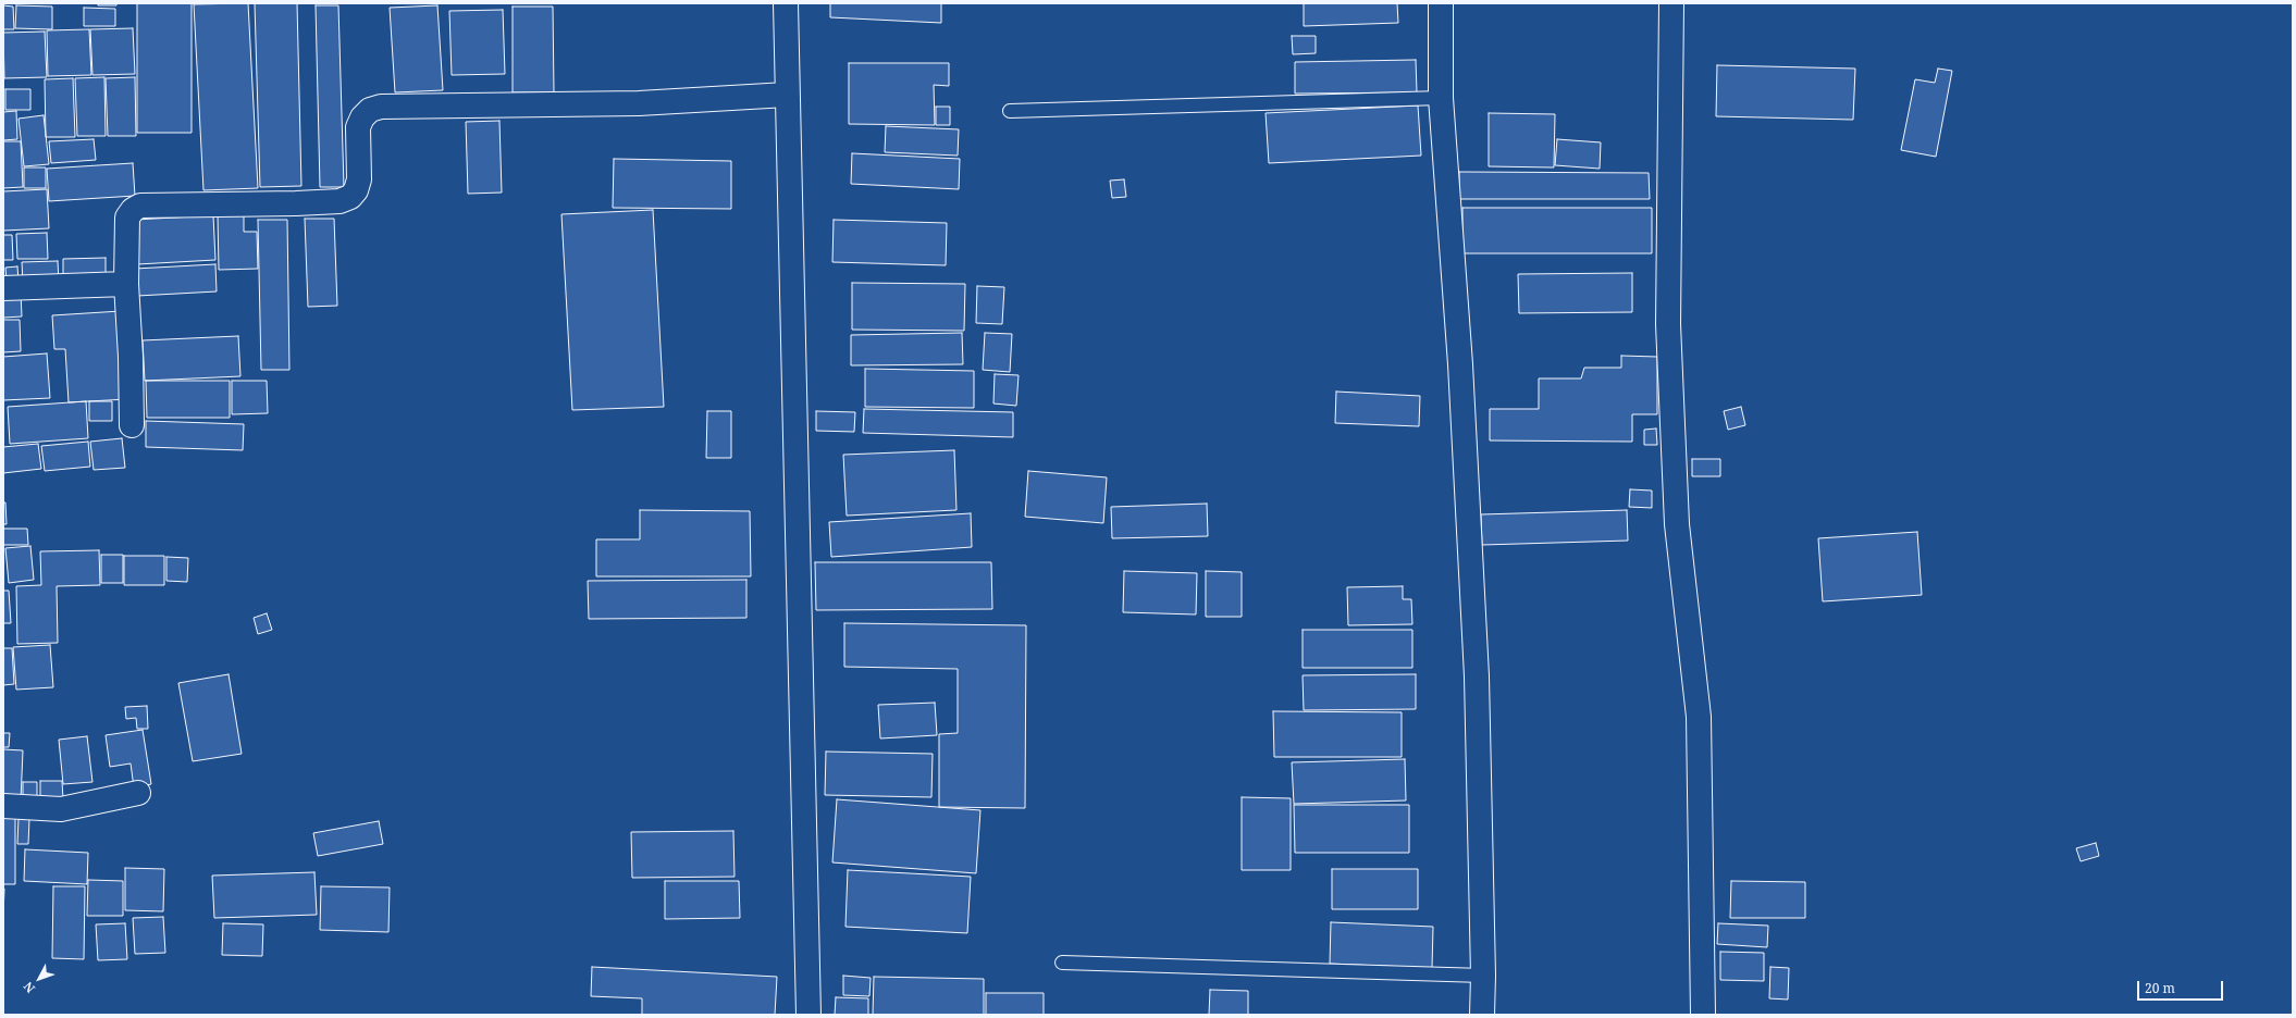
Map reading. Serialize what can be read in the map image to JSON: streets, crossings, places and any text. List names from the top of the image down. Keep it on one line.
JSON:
{"scale_bar":"20 m","north":"bottom left"}
